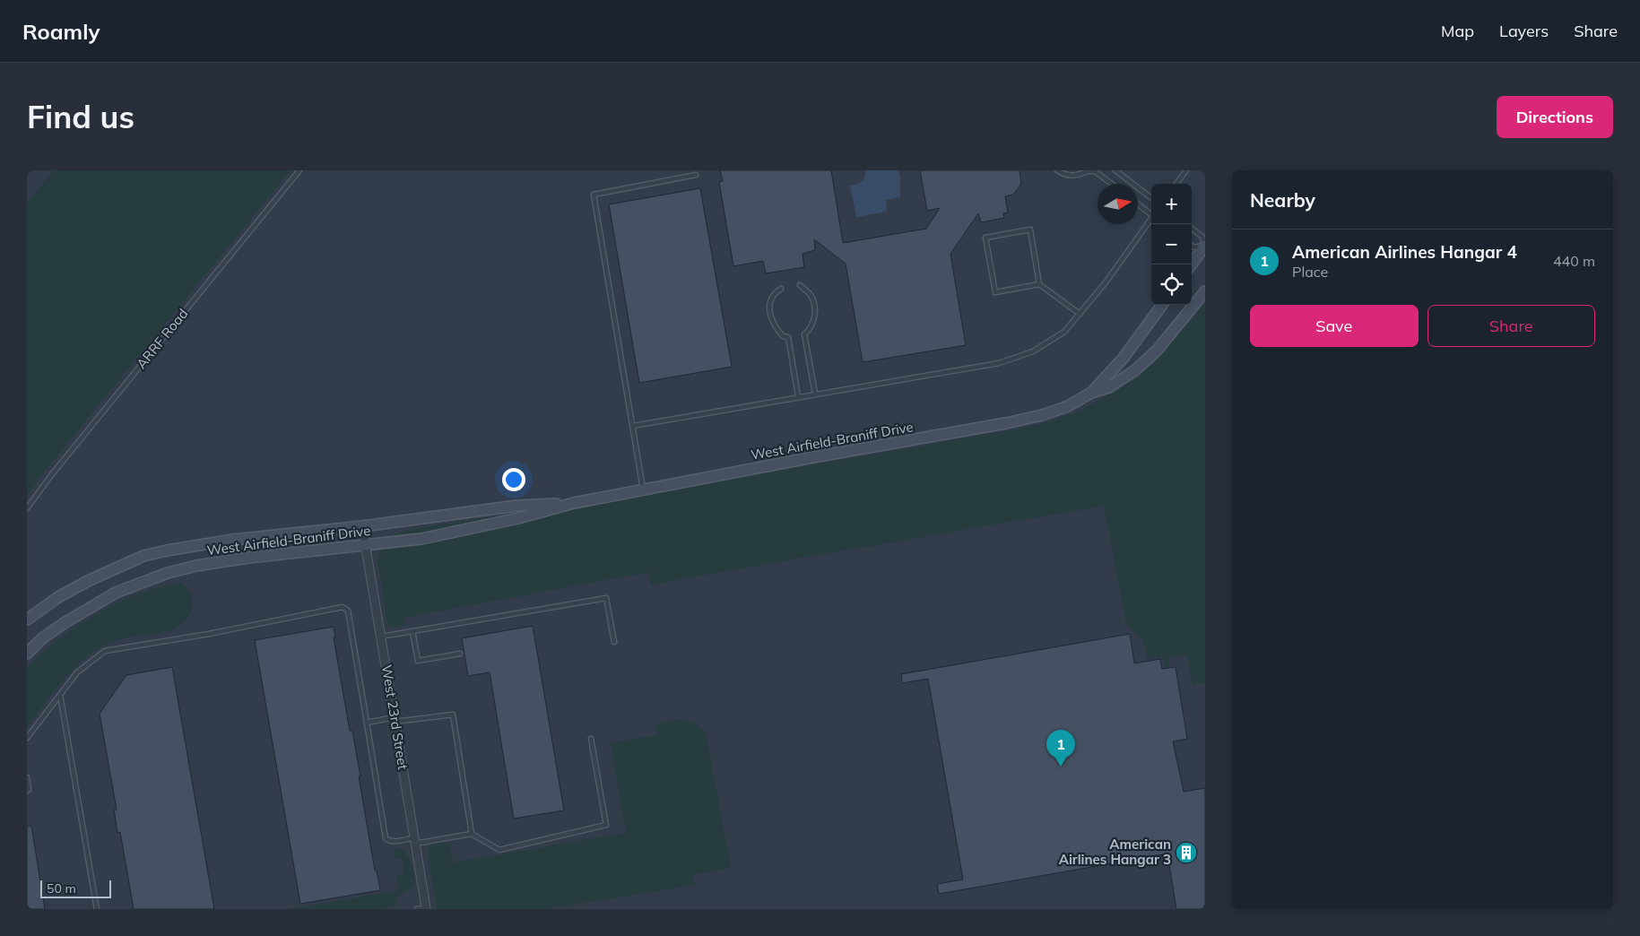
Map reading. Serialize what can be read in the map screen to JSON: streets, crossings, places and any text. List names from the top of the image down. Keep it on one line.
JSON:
{"streets":{"street":["West Airfield-Braniff Drive","West 23rd Street"],"lane":["ARRF Road"]},"crossings":[["West Airfield-Braniff Drive","West 23rd Street"]],"places":{"building":["American Airlines Hangar 3"]},"scale_bar":"50 m","north":"right","page":{"header":"Roamly","nav":["Map","Layers","Share"],"buttons":["Directions",["Save","Share"]],"title":"Find us","heading":"Nearby","map_buttons":["+","−"],"list":[{"mark":"1","name":"American Airlines Hangar 4","note":"Place","value":"440 m"}],"pins":"1","scale":"50 m"}}
